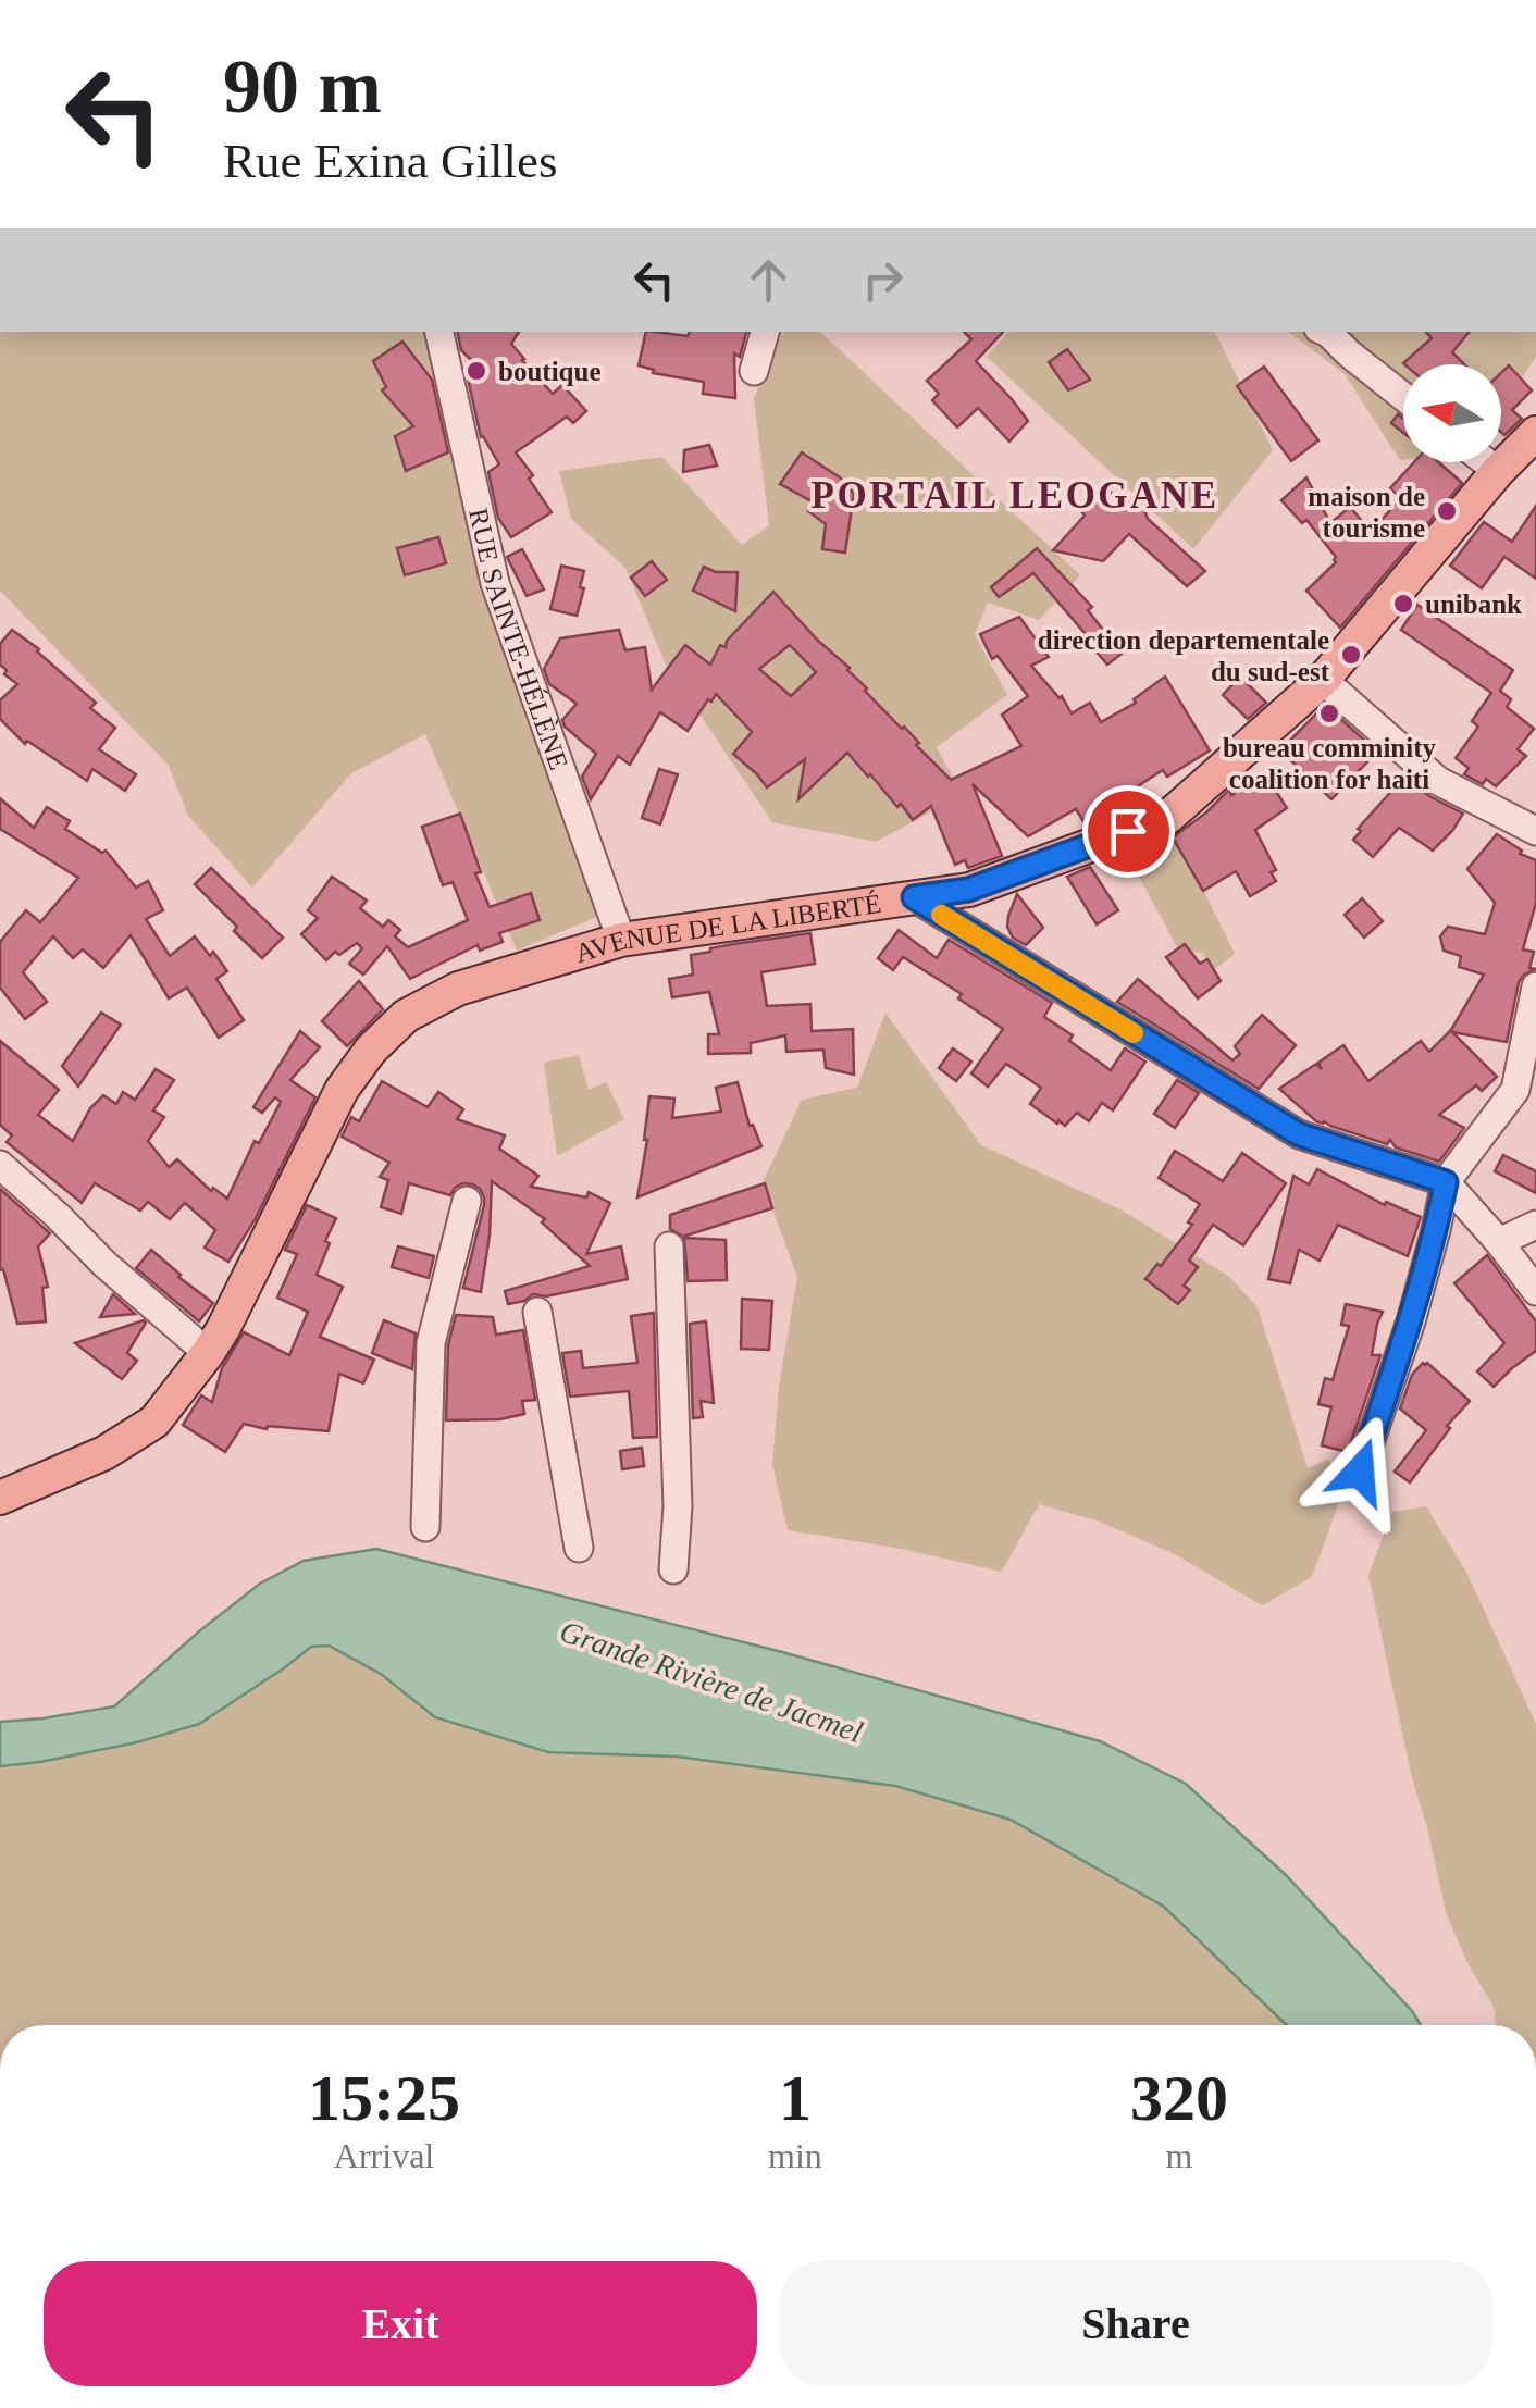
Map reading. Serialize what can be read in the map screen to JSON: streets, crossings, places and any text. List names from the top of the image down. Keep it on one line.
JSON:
{"streets":{"main road":["AVENUE DE LA LIBERTÉ"],"street":["RUE SAINTE-HÉLÈNE"]},"crossings":[["RUE SAINTE-HÉLÈNE","AVENUE DE LA LIBERTÉ"]],"districts":["PORTAIL LEOGANE"],"water":["Grande Rivière de Jacmel"],"places":["boutique","maison de tourisme","unibank","direction departementale du sud-est","bureau comminity coalition for haiti"],"north":"left","page":{"turn":["90 m","Rue Exina Gilles"],"eta":["15:25","Arrival","1","min","320","m"],"buttons":["Exit","Share"]}}
